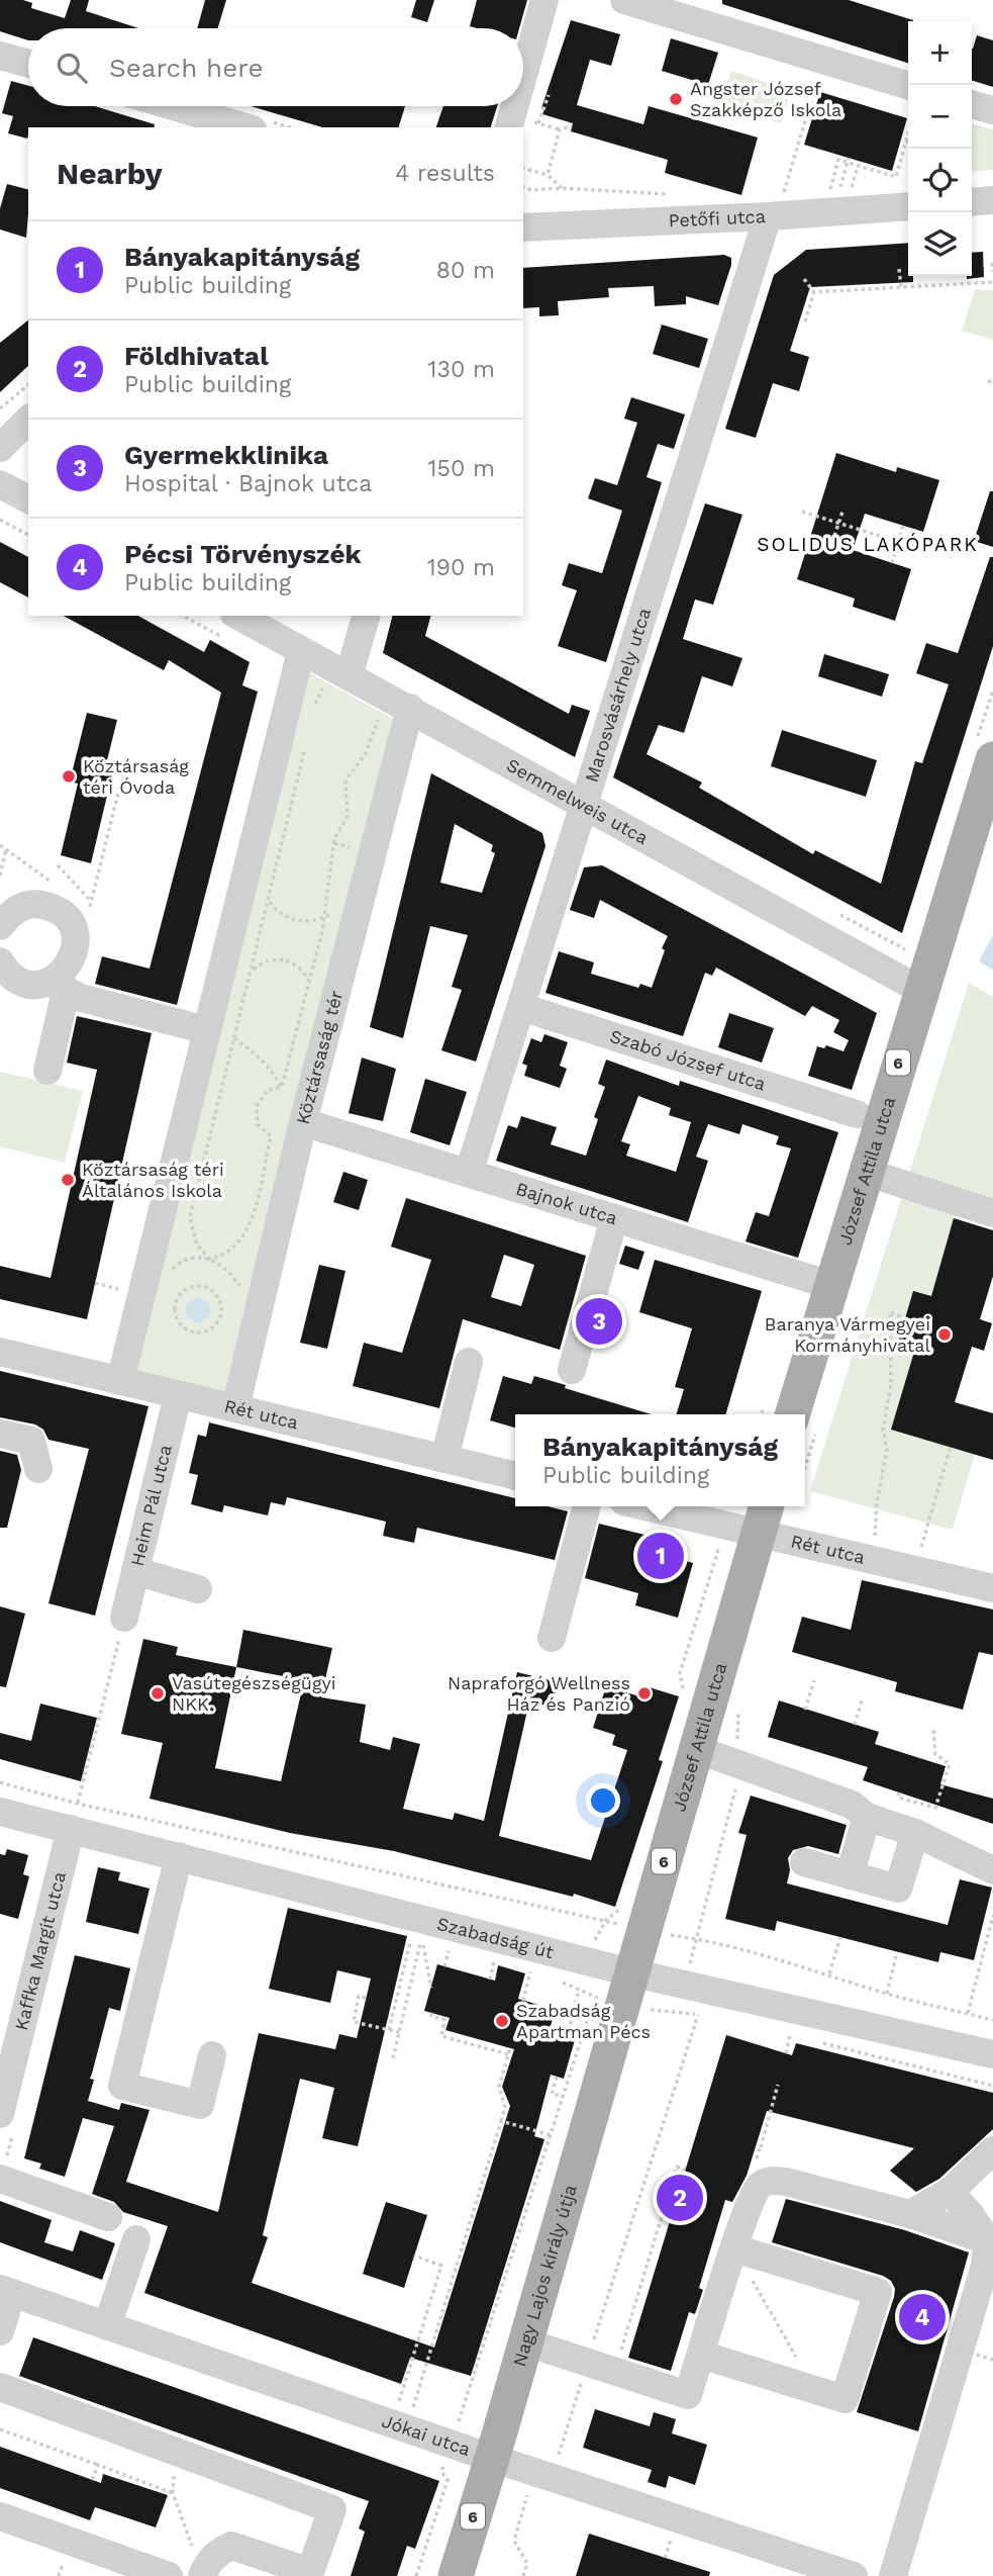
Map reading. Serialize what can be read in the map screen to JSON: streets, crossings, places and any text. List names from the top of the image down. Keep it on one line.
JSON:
{"streets":{"main road":["6","József Attila utca","Nagy Lajos király útja"],"street":["Petőfi utca","Marosvásárhely utca","Semmelweis utca","Köztársaság tér","Szabó József utca","Bajnok utca","Rét utca","Heim Pál utca","Szabadság út","Kaffka Margit utca","Jókai utca"]},"crossings":[["Petőfi utca","Marosvásárhely utca"],["Marosvásárhely utca","Semmelweis utca"],["Marosvásárhely utca","Szabó József utca"],["Marosvásárhely utca","Bajnok utca"],["Semmelweis utca","Köztársaság tér"],["Semmelweis utca","József Attila utca"],["Köztársaság tér","Bajnok utca"],["Köztársaság tér","Rét utca"],["József Attila utca","Bajnok utca"],["József Attila utca","Rét utca"],["József Attila utca","Szabadság út"],["József Attila utca","Nagy Lajos király útja"],["Rét utca","Heim Pál utca"],["Szabadság út","Kaffka Margit utca"],["Szabadság út","Nagy Lajos király útja"],["Nagy Lajos király útja","Jókai utca"]],"districts":["SOLIDUS LAKÓPARK"],"places":["Angster József Szakképző Iskola","Köztársaság téri Óvoda","Köztársaság téri Általános Iskola","Baranya Vármegyei Kormányhivatal","Vasútegészségügyi NKK.","Napraforgó Wellness Ház és Panzió","Szabadság Apartman Pécs"],"page":{"map_buttons":["+","−"],"search":"Search here","heading":["Nearby","4 results"],"list":[{"mark":"1","name":"Bányakapitányság","note":"Public building","value":"80 m"},{"mark":"2","name":"Földhivatal","note":"Public building","value":"130 m"},{"mark":"3","name":"Gyermekklinika","note":"Hospital · Bajnok utca","value":"150 m"},{"mark":"4","name":"Pécsi Törvényszék","note":"Public building","value":"190 m"}],"pins":["3","1","2","4"],"popup":["Bányakapitányság","Public building"]}}
